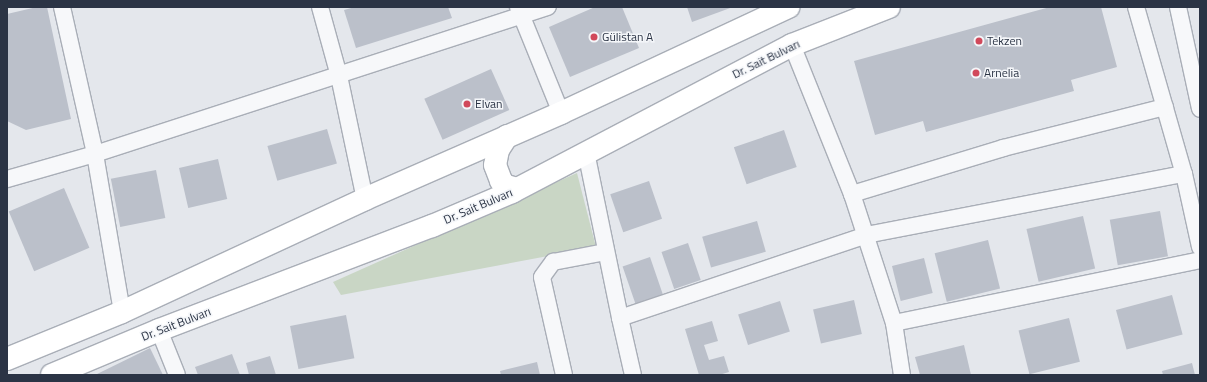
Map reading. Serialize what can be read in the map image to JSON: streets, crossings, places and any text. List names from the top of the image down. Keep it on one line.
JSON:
{"streets":{"main road":["Dr. Sait Bulvarı"]},"places":["Gülistan A","Tekzen","Arnelia","Elvan"]}
